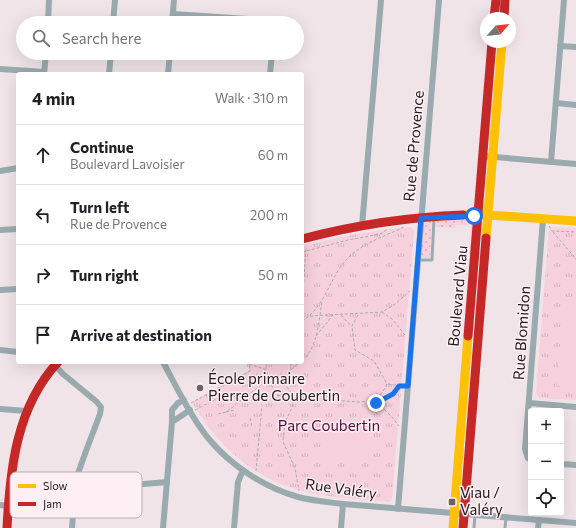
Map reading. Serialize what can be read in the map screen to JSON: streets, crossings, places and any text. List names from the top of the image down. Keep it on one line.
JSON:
{"streets":{"main road":["Boulevard Viau"],"street":["Rue de Provence","Rue Blomidon","Rue Valéry"]},"crossings":[["Rue de Provence","Rue Valéry"],["Boulevard Viau","Rue Valéry"]],"parks":["Parc Coubertin"],"places":{"other":["École primaire Pierre de Coubertin"],"transit":["Viau / Valéry"]},"legend":["Slow","Jam"],"north":"top right","page":{"search":"Search here","heading":["4 min","Walk · 310 m"],"list":[["Continue","Boulevard Lavoisier","60 m"],["Turn left","Rue de Provence","200 m"],["Turn right","50 m"],"Arrive at destination"],"map_buttons":["+","−"]}}
